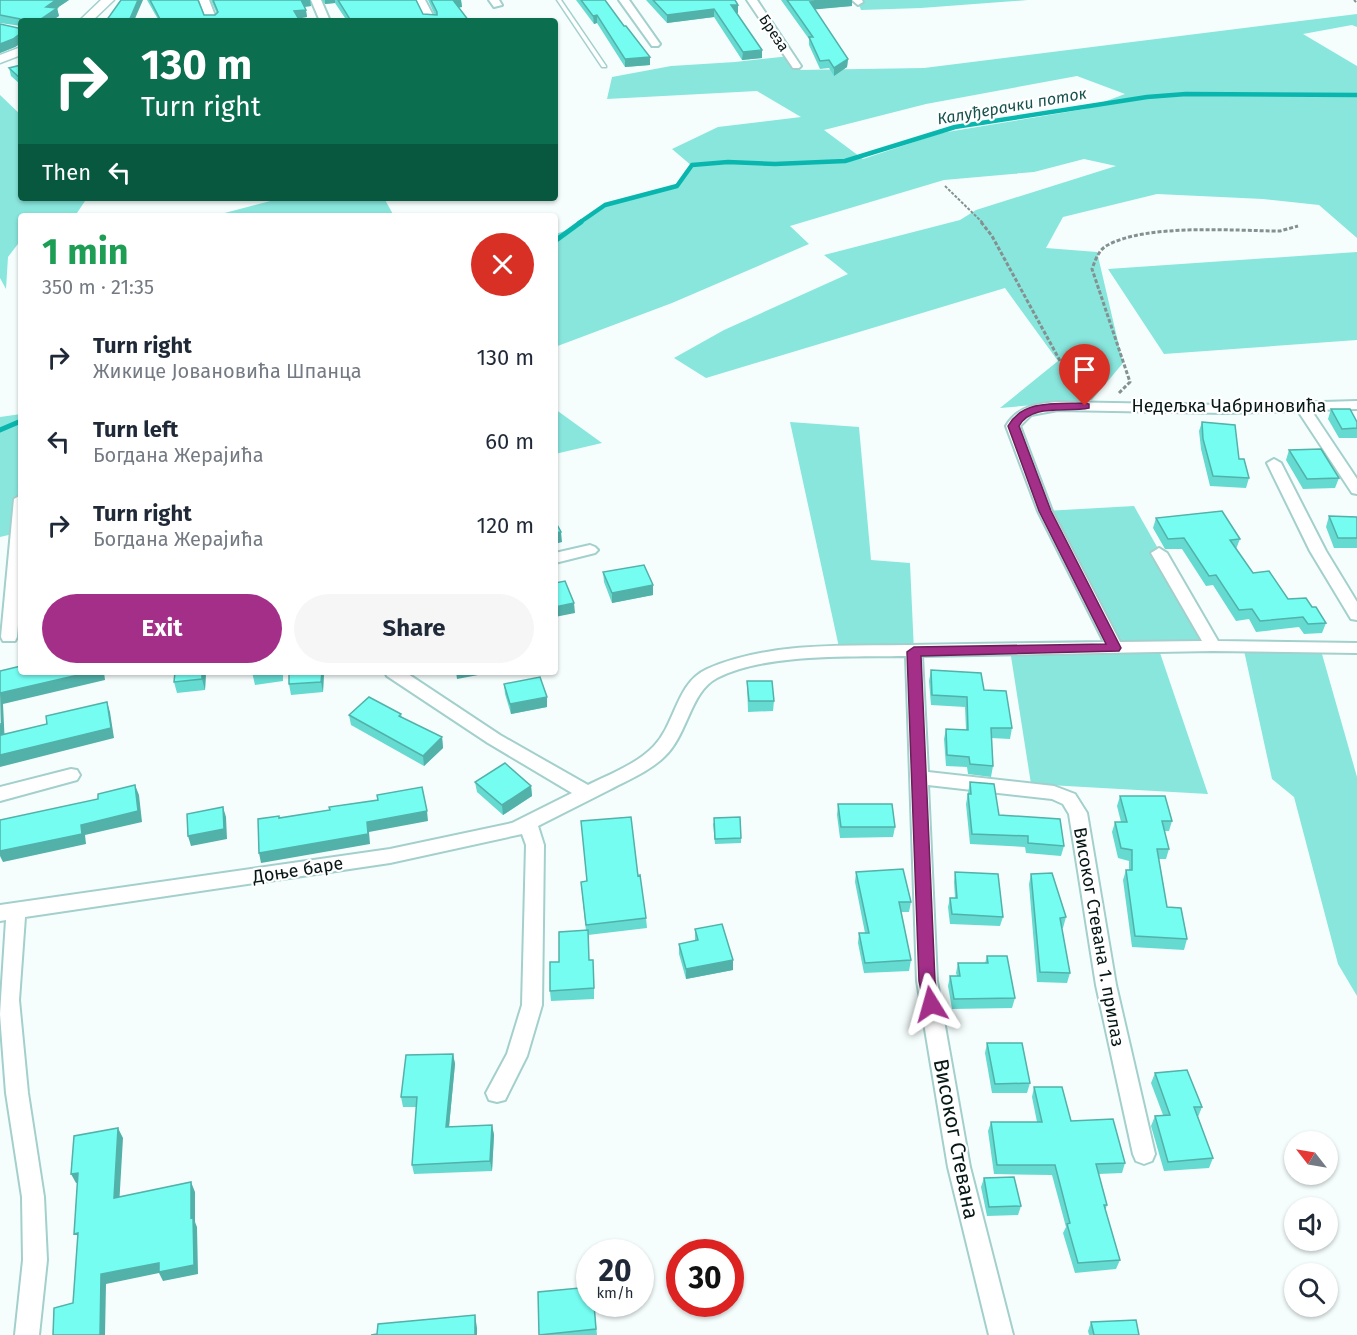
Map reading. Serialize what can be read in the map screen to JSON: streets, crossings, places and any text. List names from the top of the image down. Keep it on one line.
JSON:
{"streets":{"street":["Бреза","Недељка Чабриновића","Доње баре","Високог Стевана 1. прилаз","Високог Стевана"]},"crossings":[["Недељка Чабриновића","Доње баре"],["Доње баре","Високог Стевана"],["Високог Стевана 1. прилаз","Високог Стевана"]],"water":["Калуђерачки поток"],"north":"top left","page":{"turn":["130 m","Turn right"],"then":"Then","heading":["1 min","350 m · 21:35"],"list":[{"name":"Turn right","note":"Жикице Јовановића Шпанца","value":"130 m"},{"name":"Turn left","note":"Богдана Жерајића","value":"60 m"},{"name":"Turn right","note":"Богдана Жерајића","value":"120 m"}],"buttons":["Exit","Share"],"speed":"20 km/h","limit":"30"}}
